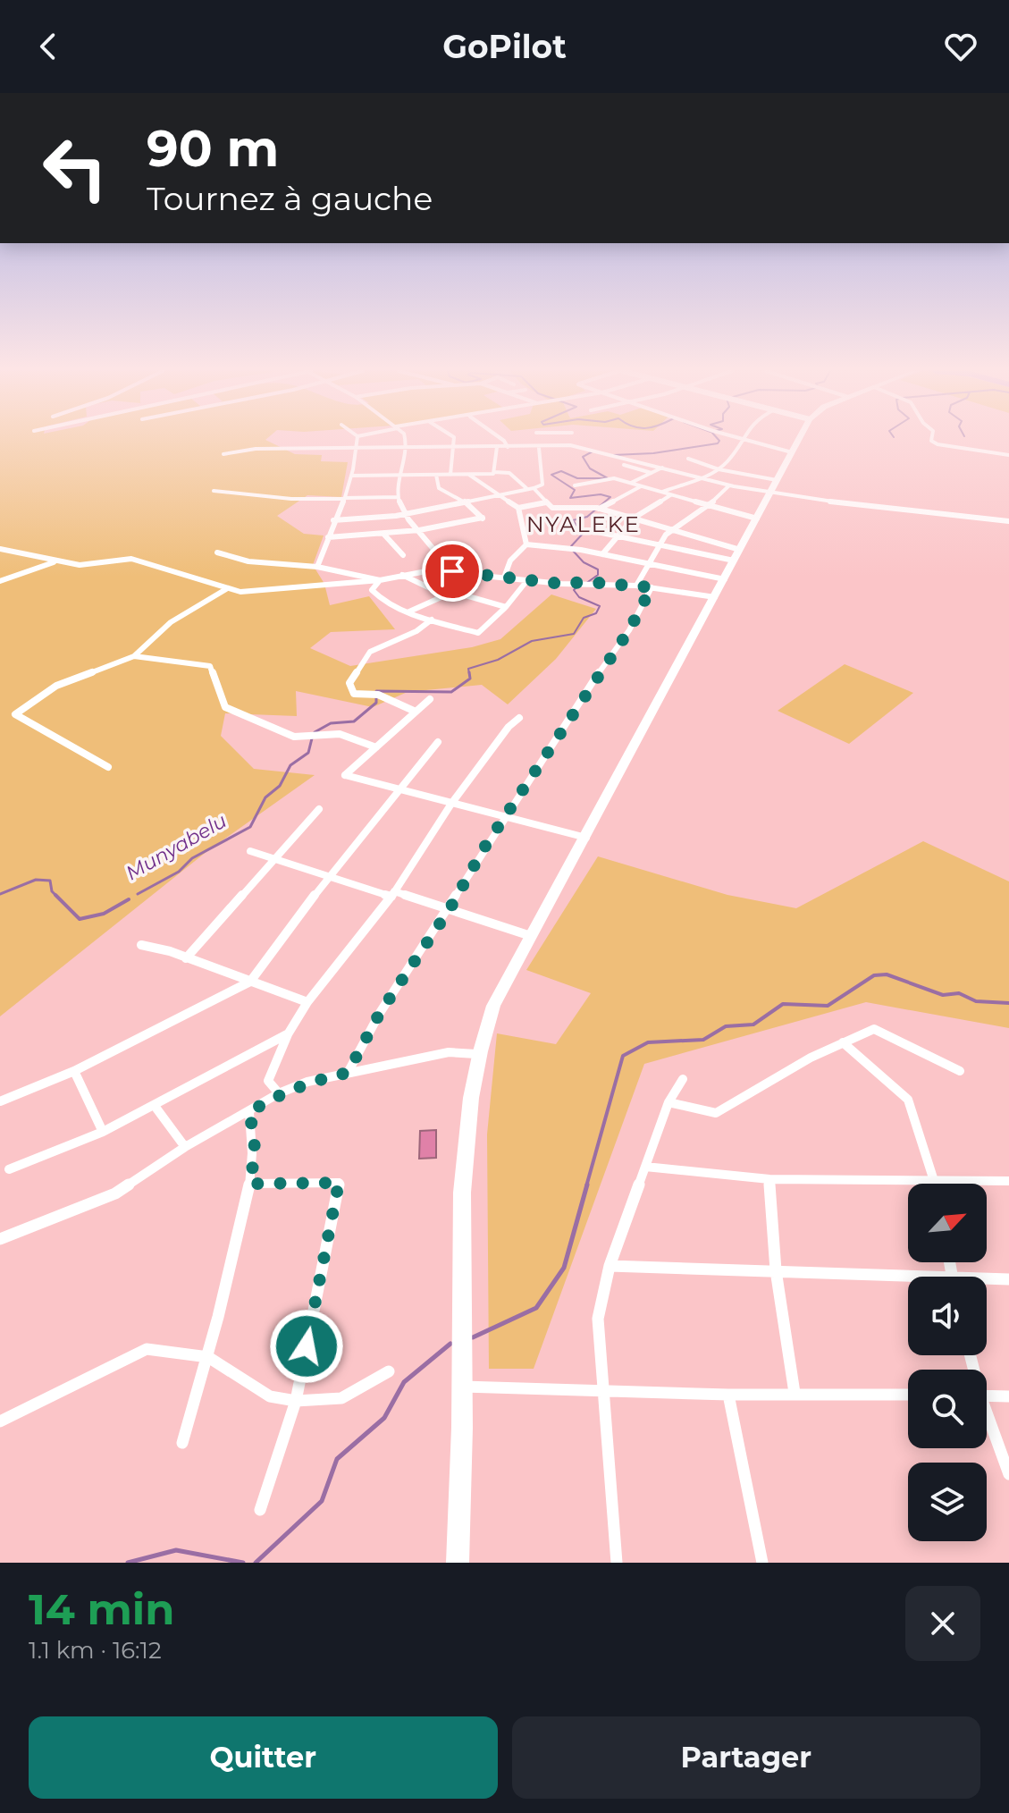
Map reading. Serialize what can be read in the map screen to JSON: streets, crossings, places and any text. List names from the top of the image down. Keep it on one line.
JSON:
{"districts":["NYALEKE"],"water":["Munyabelu"],"north":"top right","page":{"header":"GoPilot","turn":["90 m","Tournez à gauche"],"heading":["14 min","1.1 km · 16:12"],"buttons":["Quitter","Partager"]}}
